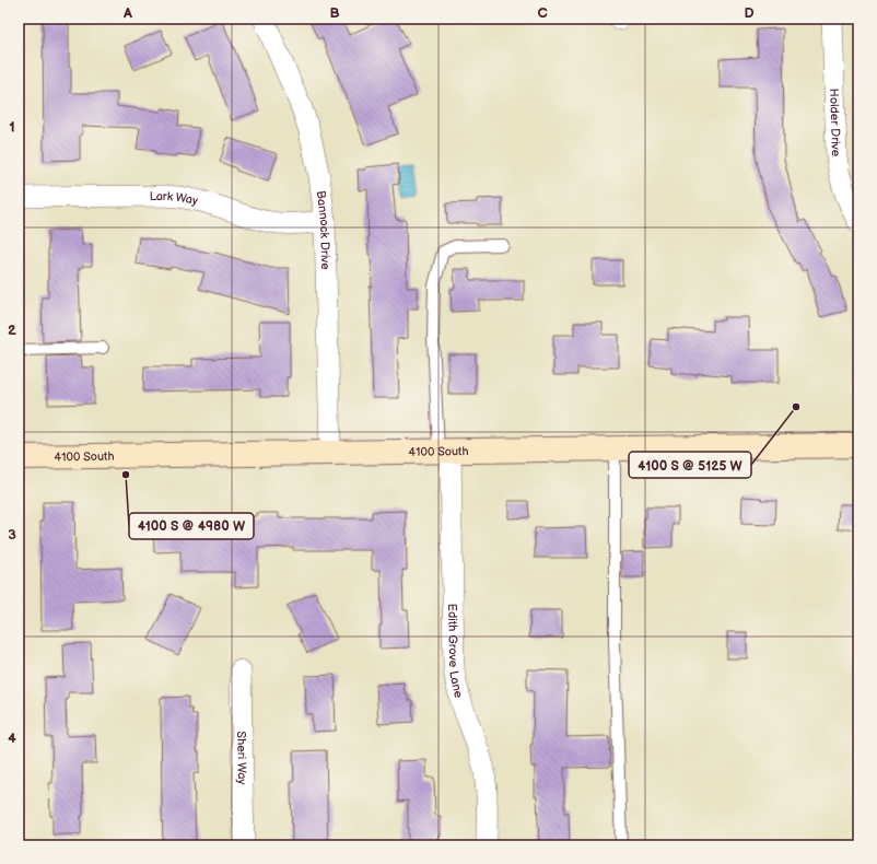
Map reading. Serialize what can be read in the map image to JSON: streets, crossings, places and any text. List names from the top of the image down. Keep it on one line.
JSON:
{"streets":{"main road":["4100 South"],"street":["Holder Drive","Lark Way","Bannock Drive","Edith Grove Lane","Sheri Way"]},"crossings":[["Lark Way","Bannock Drive"],["Bannock Drive","4100 South"],["4100 South","Edith Grove Lane"]],"places":["4100 S @ 5125 W","4100 S @ 4980 W"],"grid":{"columns":["A","B","C","D"],"rows":["1","2","3","4"]}}
